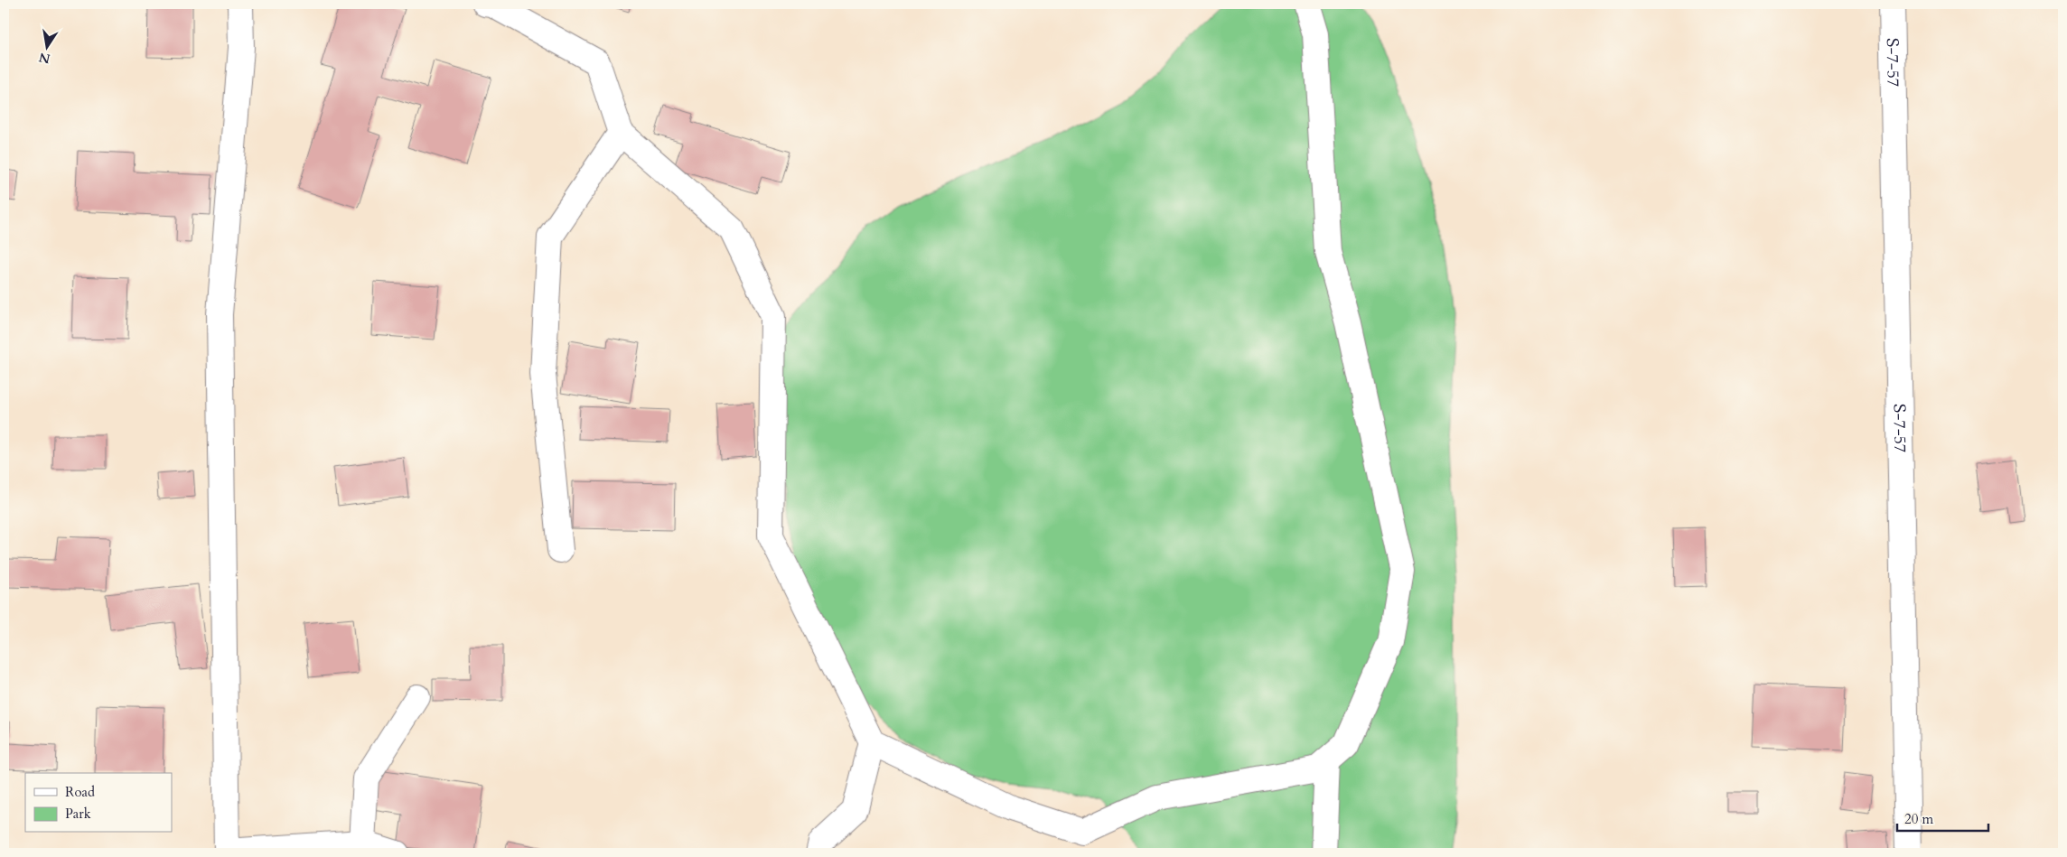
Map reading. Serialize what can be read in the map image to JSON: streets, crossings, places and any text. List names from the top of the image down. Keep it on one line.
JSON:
{"streets":{"street":["Տ-7-57"]},"legend":["Road","Park"],"scale_bar":"20 m","north":"bottom"}
